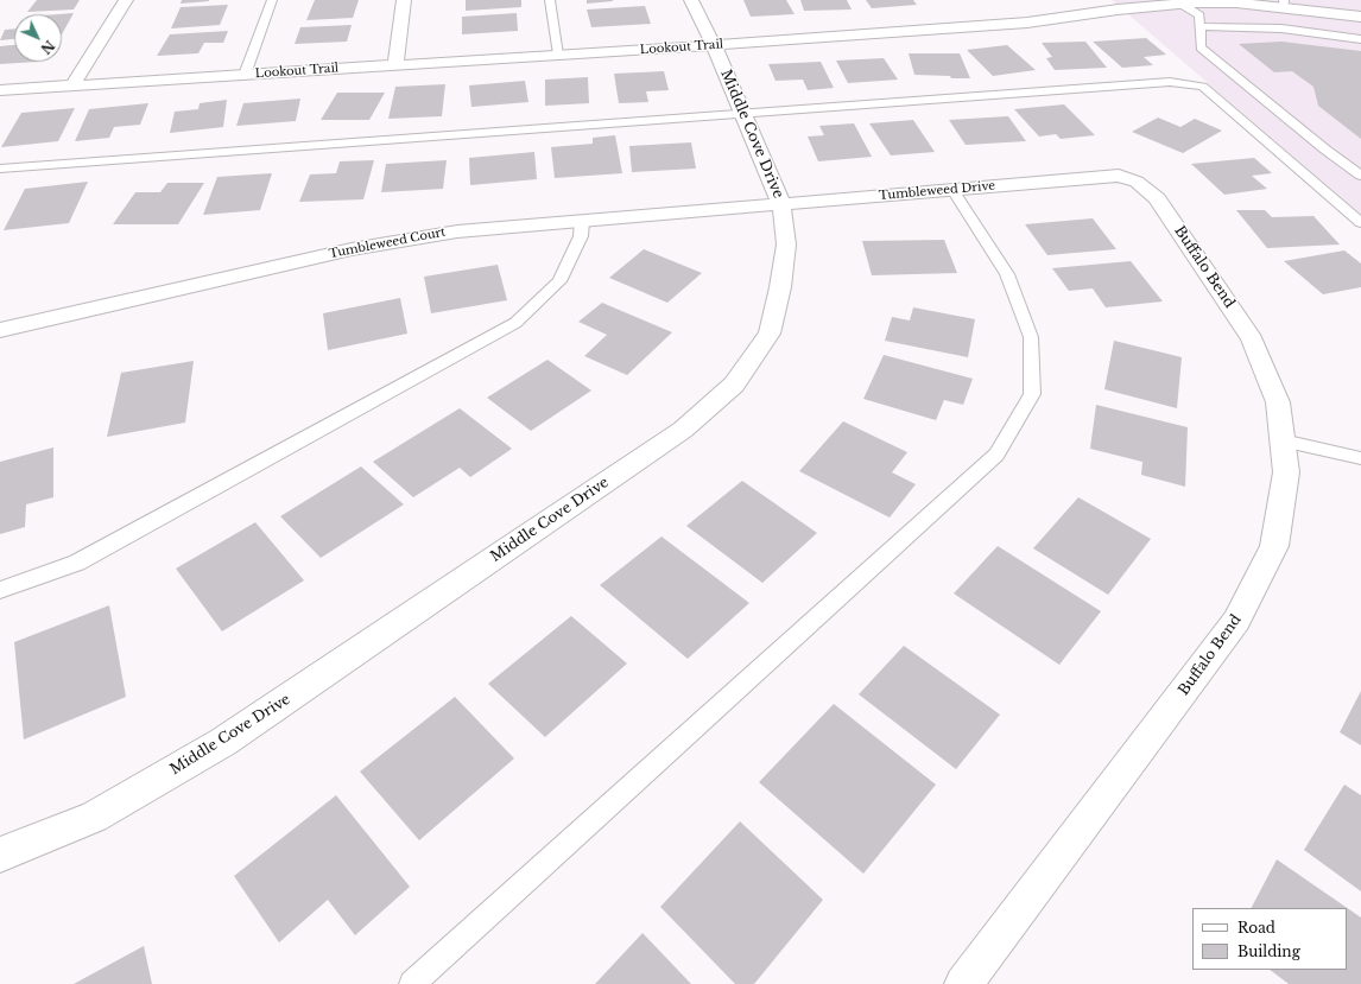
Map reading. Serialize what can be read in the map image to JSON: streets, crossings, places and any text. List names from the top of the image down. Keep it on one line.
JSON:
{"streets":{"street":["Lookout Trail","Middle Cove Drive","Tumbleweed Drive","Tumbleweed Court","Buffalo Bend"]},"crossings":[["Lookout Trail","Middle Cove Drive"],["Middle Cove Drive","Tumbleweed Drive"],["Middle Cove Drive","Tumbleweed Court"],["Tumbleweed Drive","Tumbleweed Court"],["Tumbleweed Drive","Buffalo Bend"]],"legend":["Road","Building"],"north":"bottom right"}
